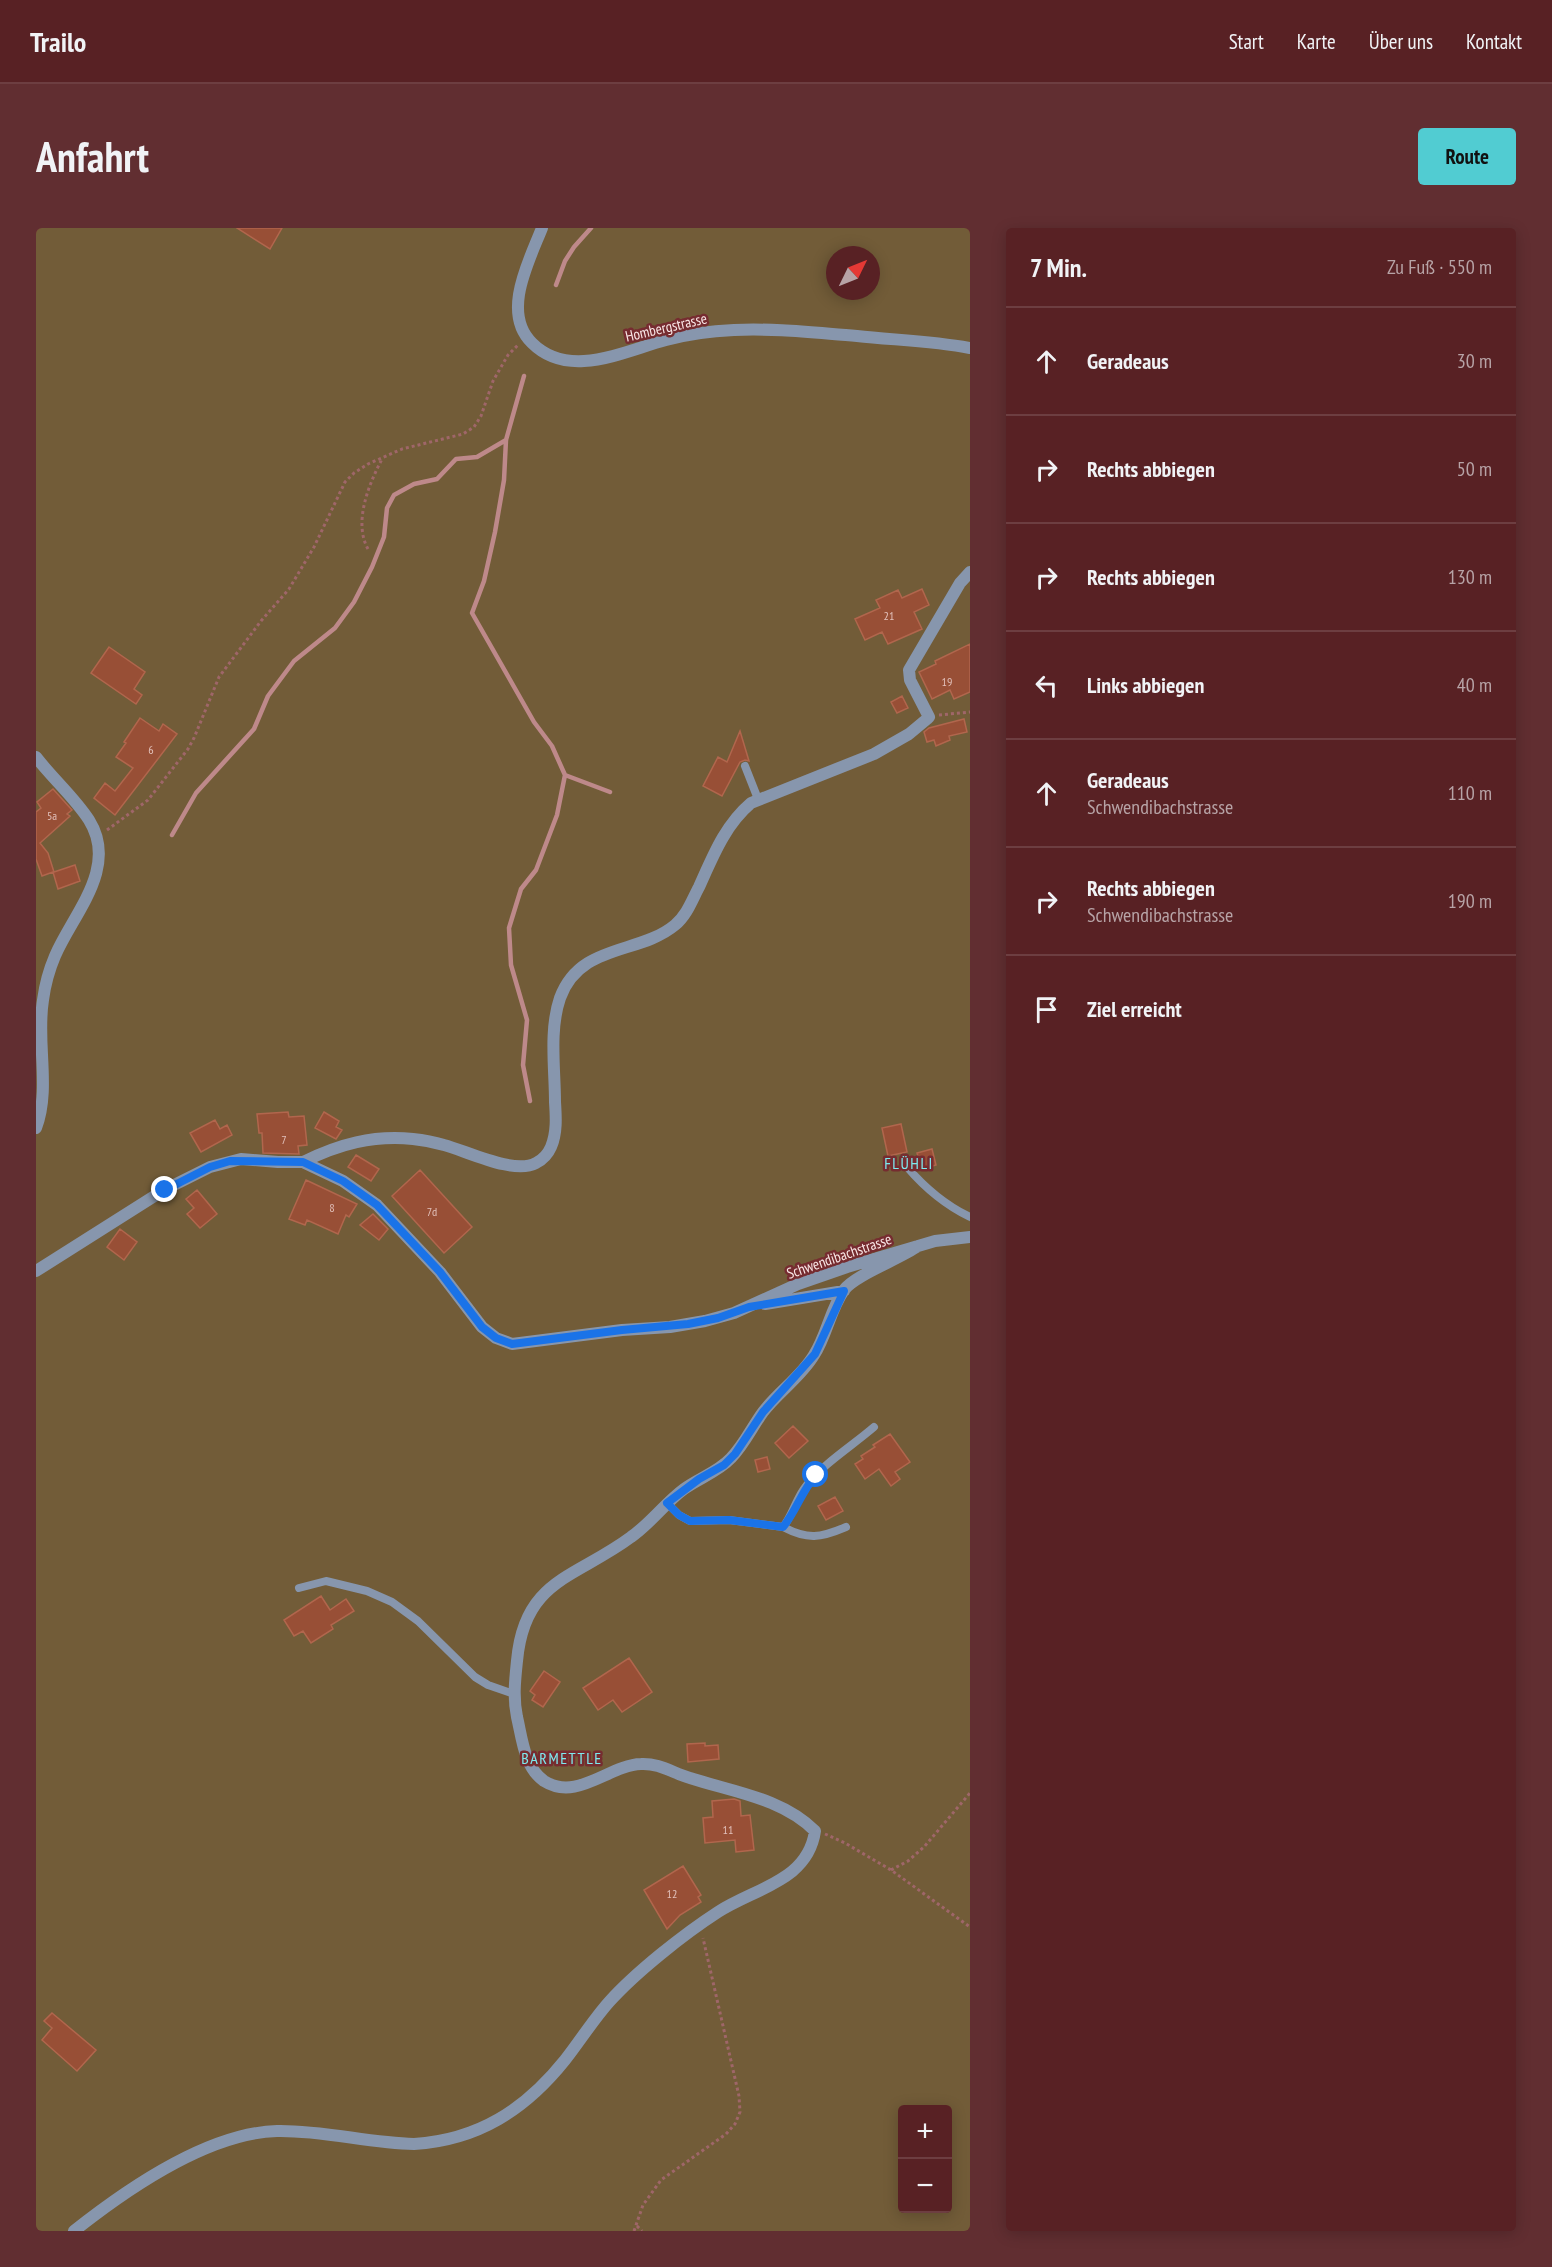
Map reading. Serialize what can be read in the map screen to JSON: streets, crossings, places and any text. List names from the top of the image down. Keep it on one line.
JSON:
{"streets":{"street":["Hombergstrasse","Schwendibachstrasse"]},"districts":["FLÜHLI","BARMETTLE"],"house_numbers":["21","19","6","5a","7","8","7d","11","12"],"north":"top right","page":{"header":"Trailo","nav":["Start","Karte","Über uns","Kontakt"],"buttons":"Route","title":"Anfahrt","heading":["7 Min.","Zu Fuß · 550 m"],"list":[["Geradeaus","30 m"],["Rechts abbiegen","50 m"],["Rechts abbiegen","130 m"],["Links abbiegen","40 m"],["Geradeaus","Schwendibachstrasse","110 m"],["Rechts abbiegen","Schwendibachstrasse","190 m"],"Ziel erreicht"],"map_buttons":["+","−"]}}
